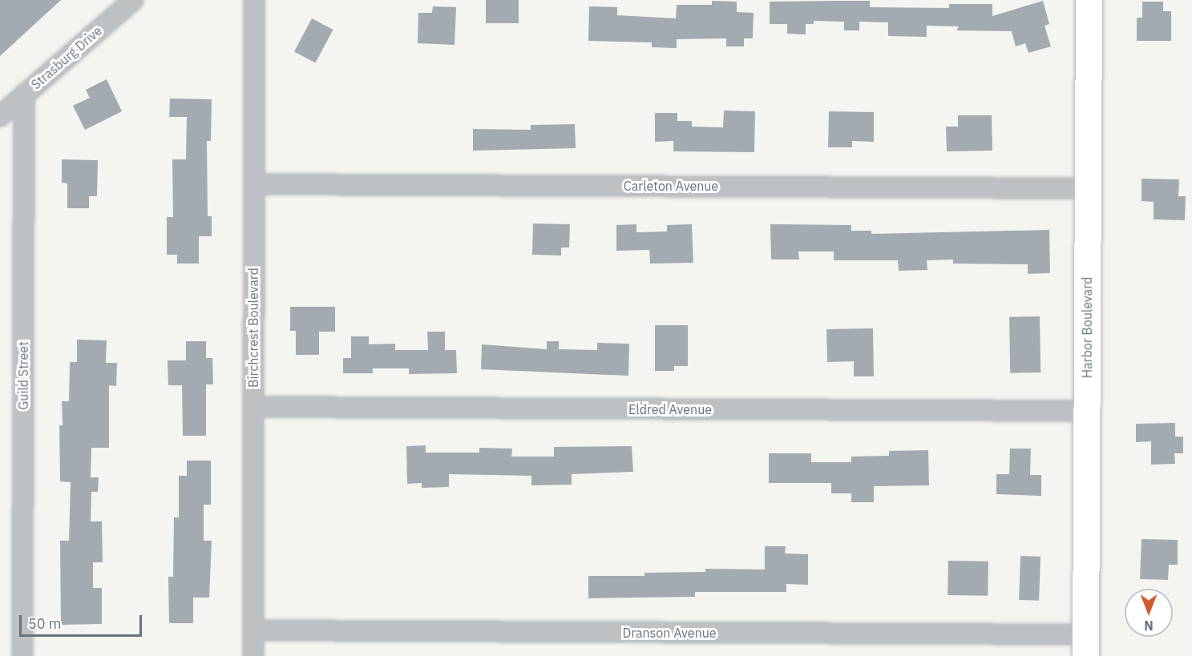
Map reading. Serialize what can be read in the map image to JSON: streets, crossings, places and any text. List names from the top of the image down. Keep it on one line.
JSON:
{"streets":{"street":["Strasburg Drive","Carleton Avenue","Birchcrest Boulevard","Harbor Boulevard","Guild Street","Eldred Avenue","Dranson Avenue"]},"crossings":[["Strasburg Drive","Guild Street"],["Carleton Avenue","Birchcrest Boulevard"],["Carleton Avenue","Harbor Boulevard"],["Birchcrest Boulevard","Eldred Avenue"],["Birchcrest Boulevard","Dranson Avenue"],["Harbor Boulevard","Eldred Avenue"],["Harbor Boulevard","Dranson Avenue"]],"scale_bar":"50 m","north":"bottom"}
